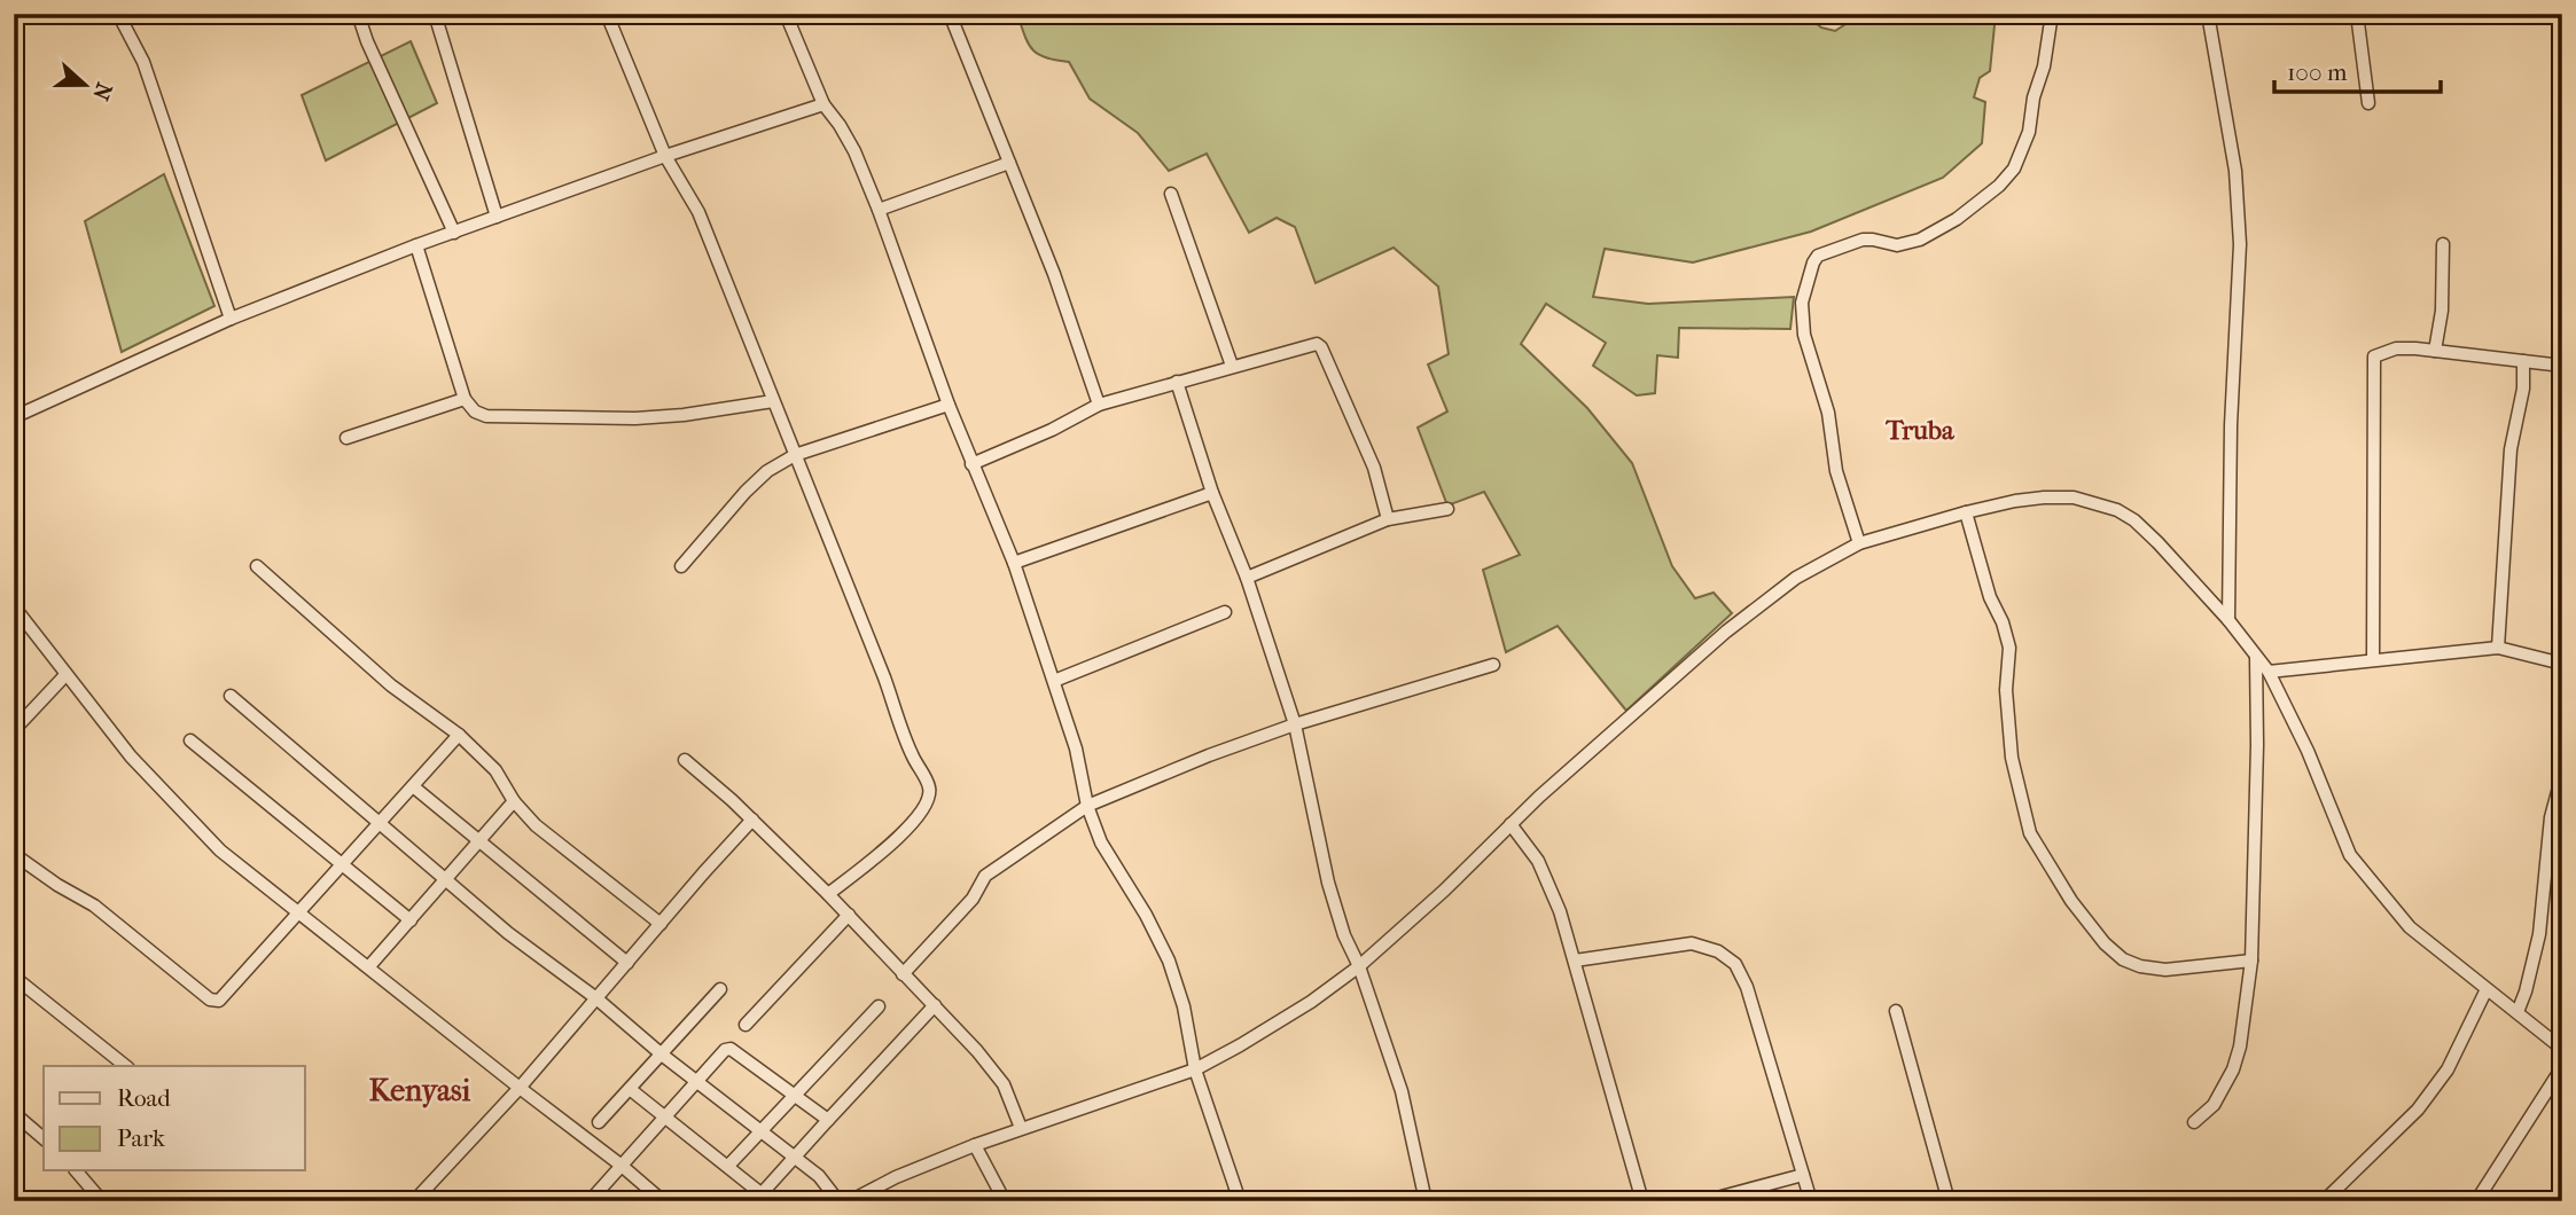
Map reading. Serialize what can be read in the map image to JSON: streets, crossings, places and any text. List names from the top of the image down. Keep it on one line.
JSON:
{"districts":["Truba","Kenyasi"],"legend":["Road","Park"],"scale_bar":"100 m","north":"right"}
